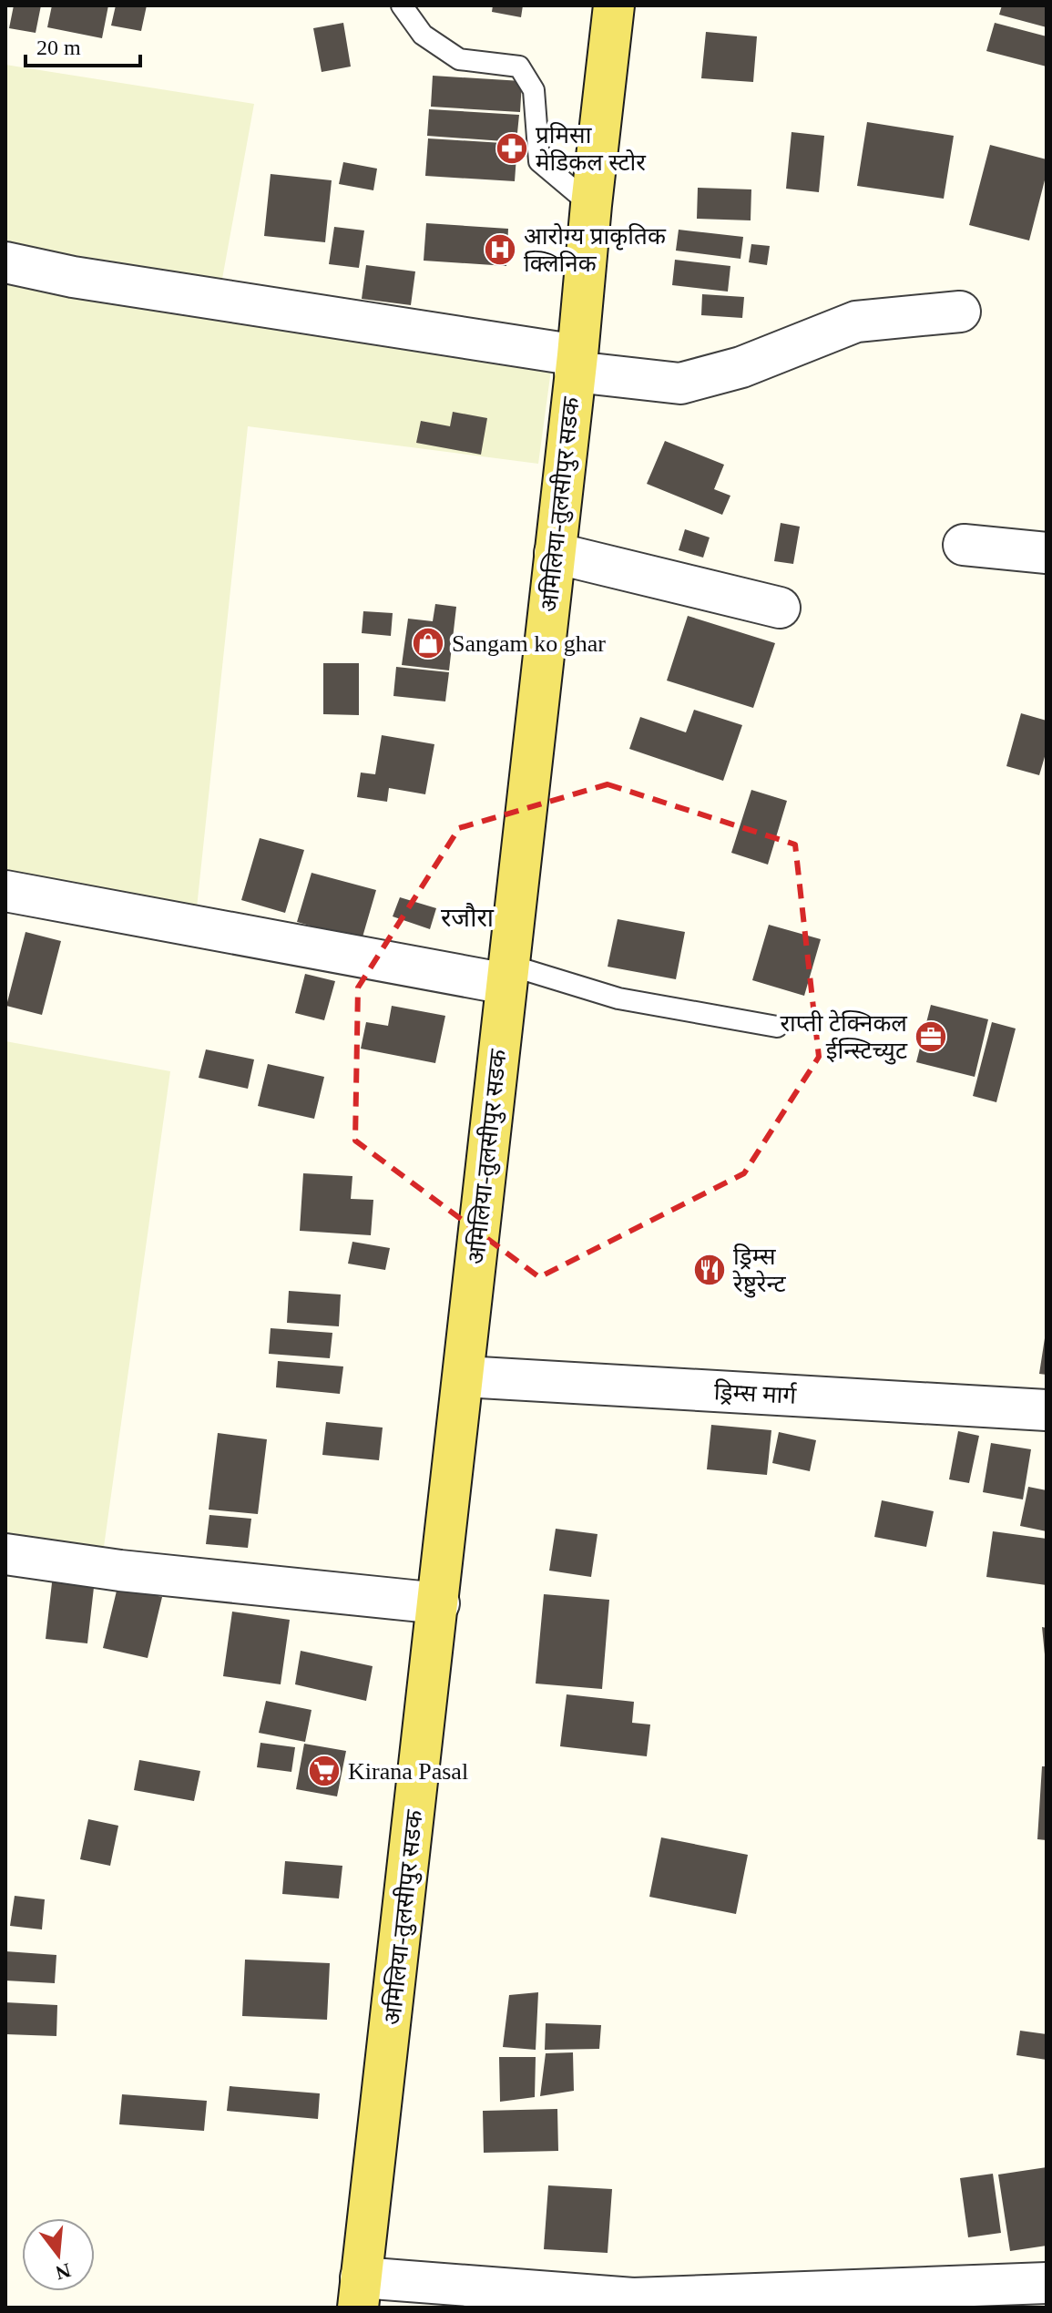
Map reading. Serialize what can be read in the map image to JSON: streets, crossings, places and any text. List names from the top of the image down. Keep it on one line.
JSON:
{"streets":{"main road":["अमिलिया-तुलसीपुर सडक"],"street":["ड्रिम्स मार्ग"]},"crossings":[["अमिलिया-तुलसीपुर सडक","ड्रिम्स मार्ग"]],"districts":["रजौरा"],"places":{"pharmacy":["प्रमिसा मेडिकल स्टोर"],"hospital":["आरोग्य प्राकृतिक क्लिनिक"],"shop":["Sangam ko ghar"],"office":["राप्ती टेक्निकल ईन्स्टिच्युट"],"restaurant":["ड्रिम्स रेष्टुरेन्ट"],"supermarket":["Kirana Pasal"]},"scale_bar":"20 m","north":"bottom"}
